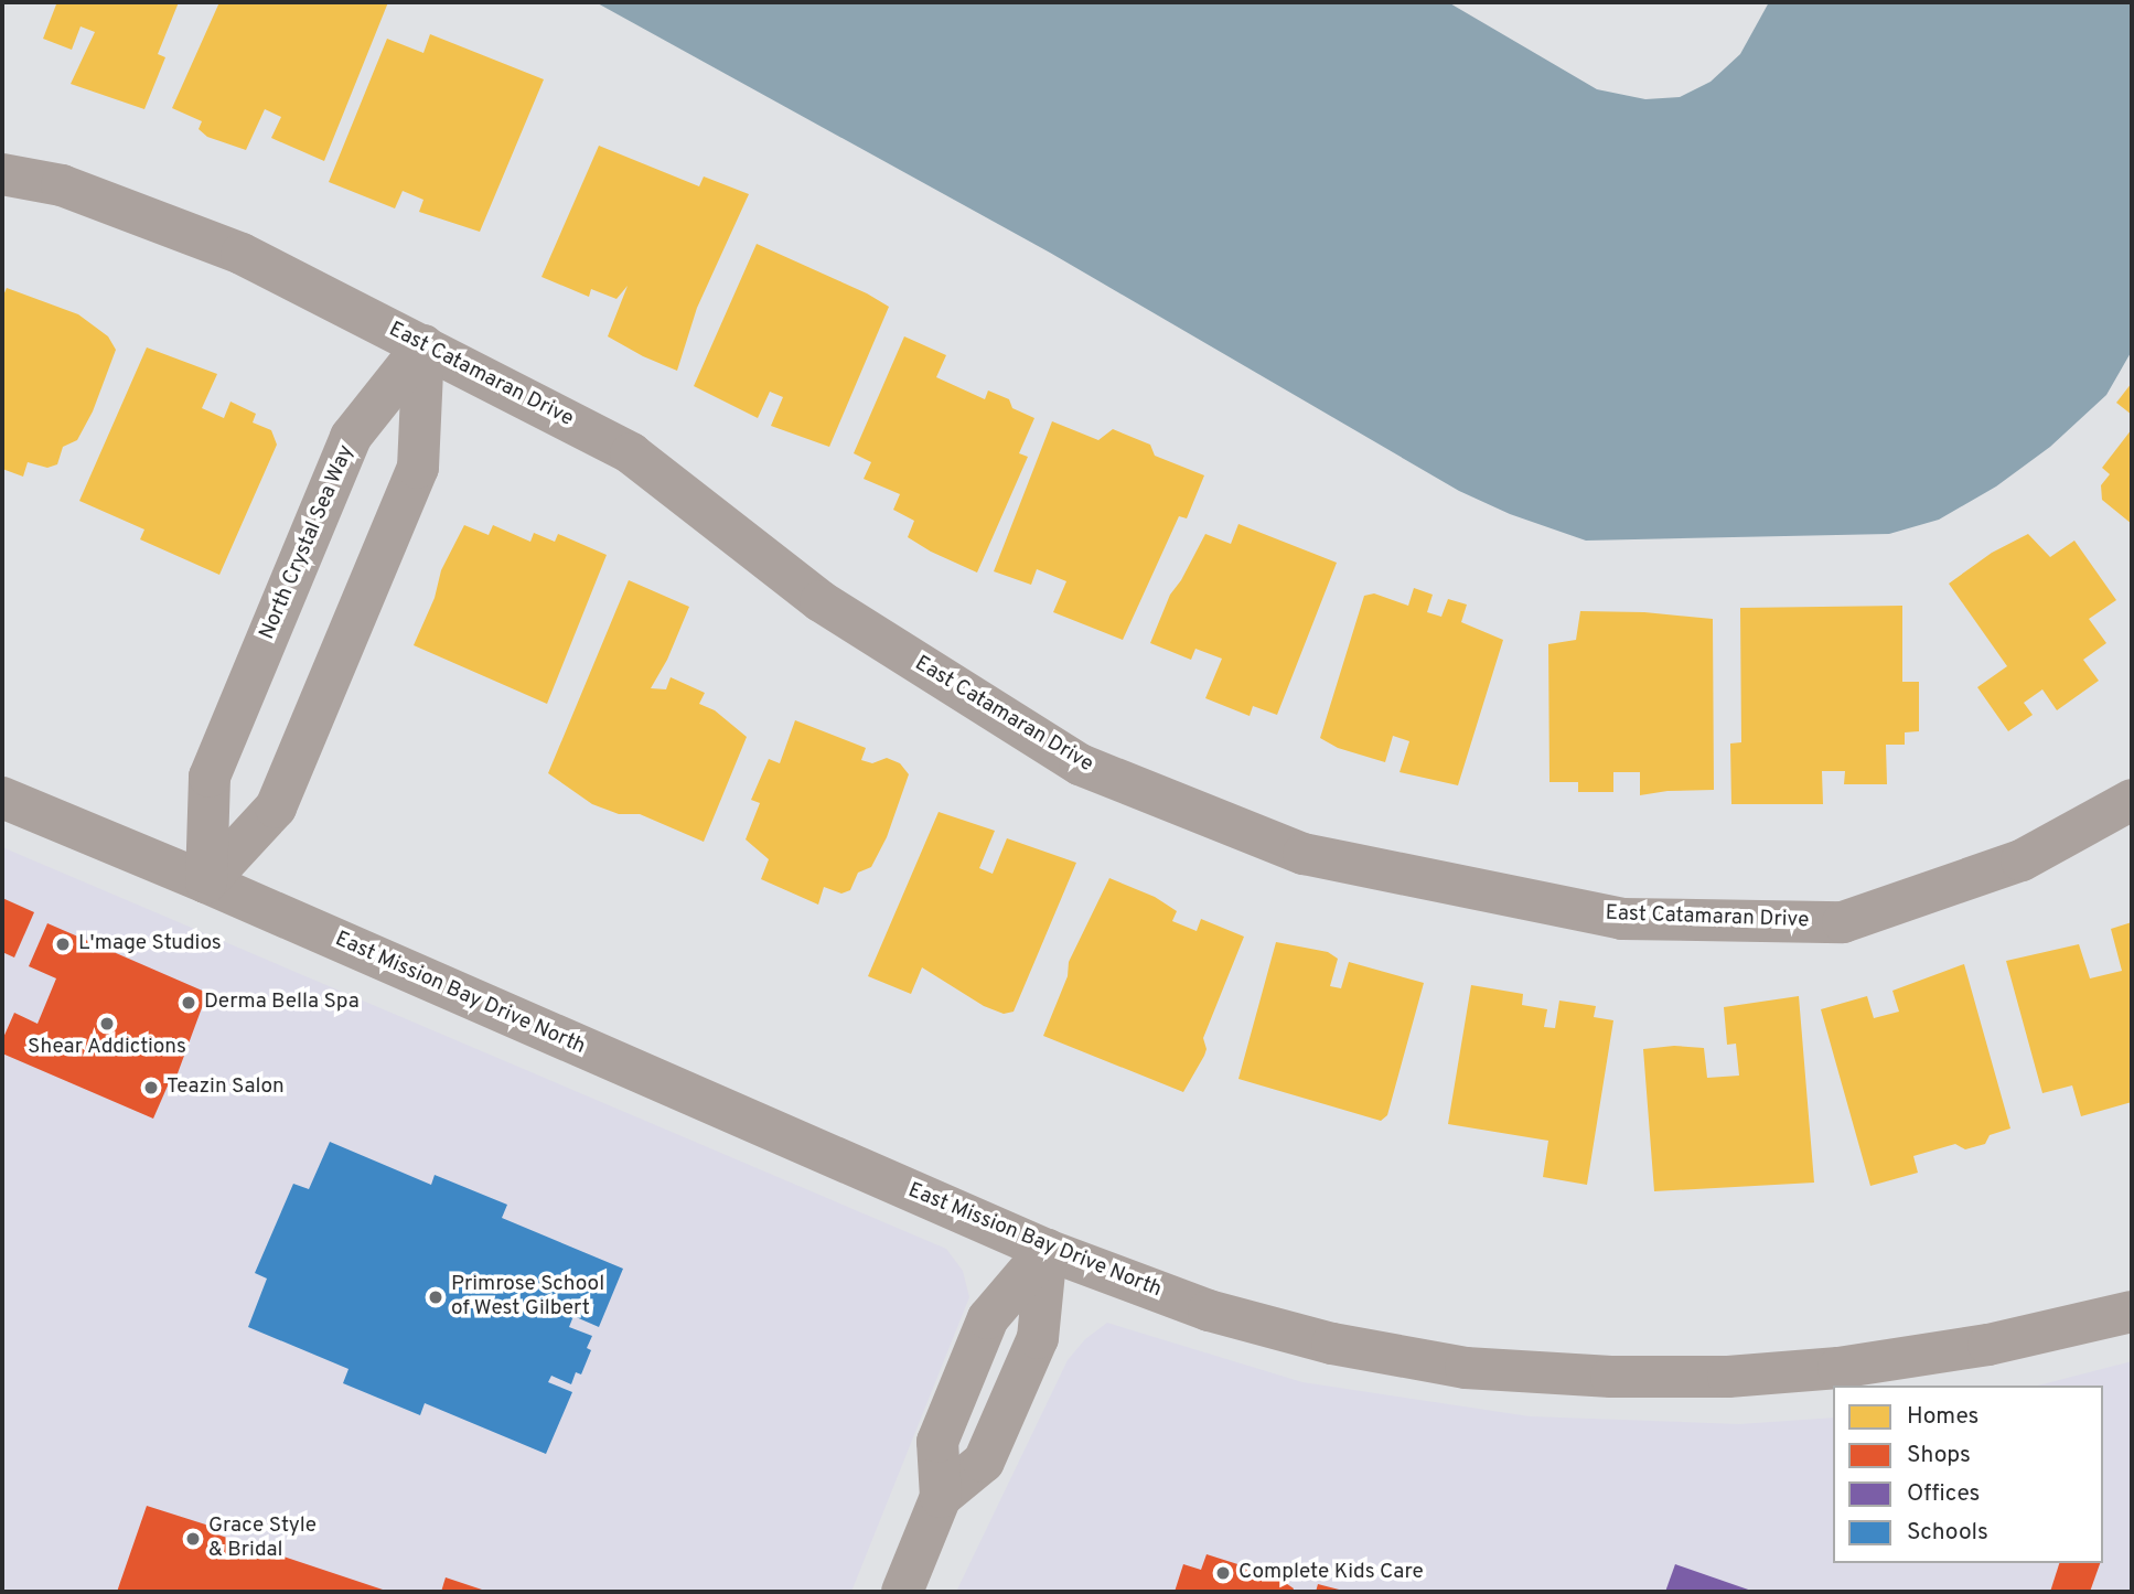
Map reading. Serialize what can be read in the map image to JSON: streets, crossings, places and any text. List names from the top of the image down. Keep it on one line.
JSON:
{"streets":{"street":["East Catamaran Drive","North Crystal Sea Way","East Mission Bay Drive North"]},"crossings":[["East Catamaran Drive","North Crystal Sea Way"],["North Crystal Sea Way","East Mission Bay Drive North"]],"places":["L'mage Studios","Derma Bella Spa","Shear Addictions","Teazin Salon","Primrose School of West Gilbert","Grace Style & Bridal","Complete Kids Care"],"legend":["Homes","Shops","Offices","Schools"]}
